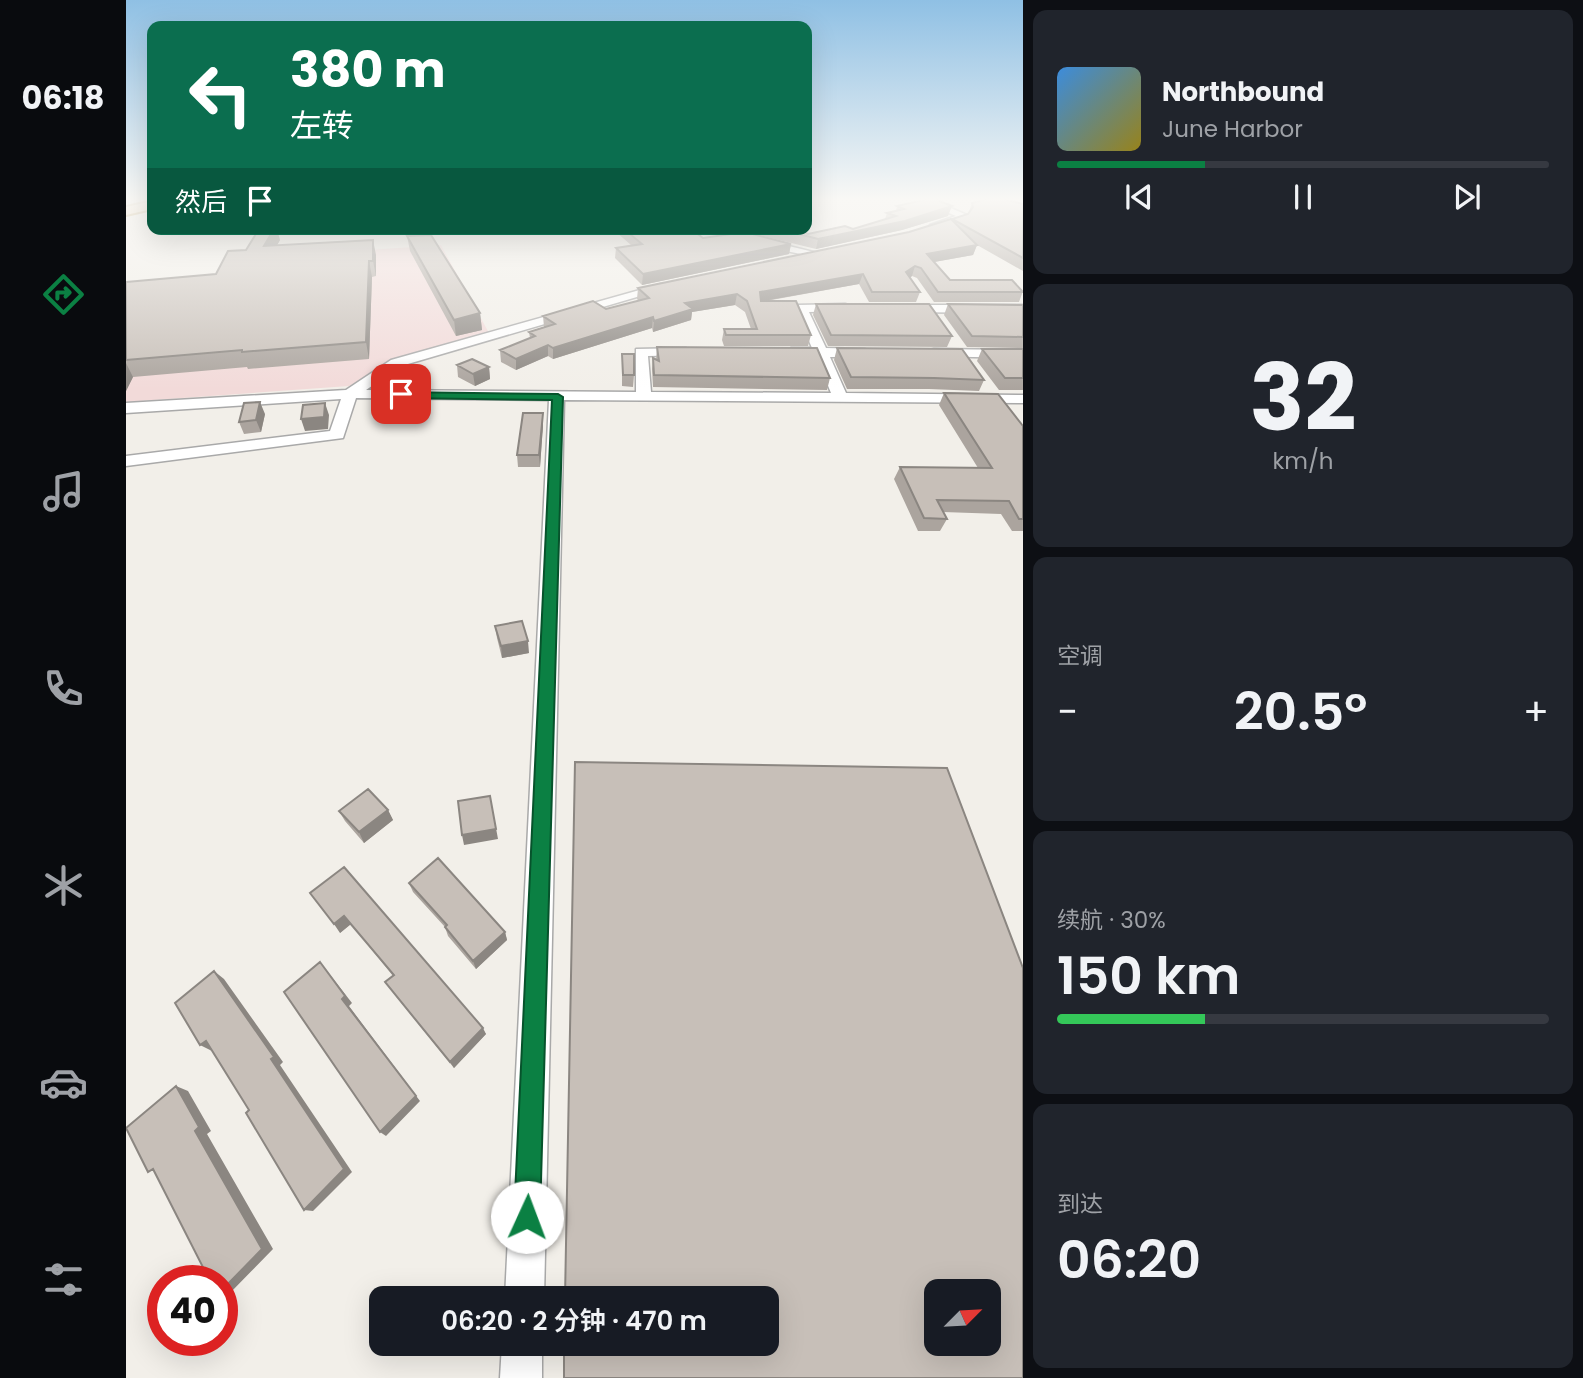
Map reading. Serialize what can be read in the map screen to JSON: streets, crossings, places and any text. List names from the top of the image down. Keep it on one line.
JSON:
{"north":"top right","page":{"tabs":"06:18","turn":["380 m","左转"],"song":["Northbound","June Harbor"],"then":"然后","tile":[["32","km/h"],"空调",["续航 · 30%","150 km"],["到达","06:20"]],"heat":["−","20.5°","+"],"limit":"40","trip":"06:20 · 2 分钟 · 470 m"}}
